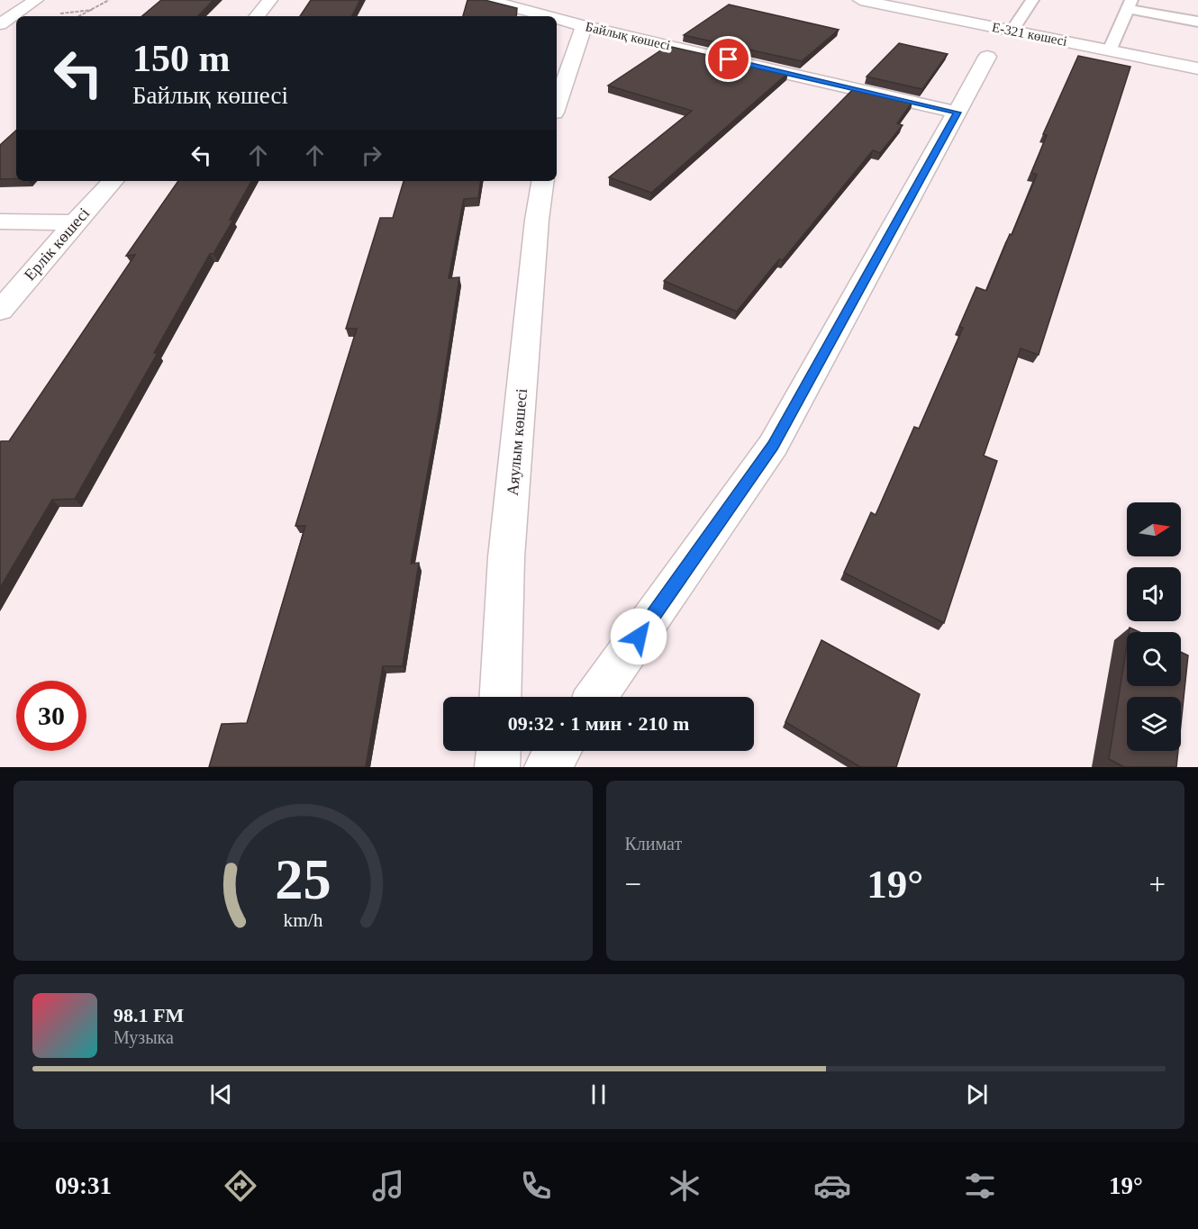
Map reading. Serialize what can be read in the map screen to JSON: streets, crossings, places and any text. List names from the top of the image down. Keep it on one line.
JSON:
{"streets":{"street":["Е-321 көшесі","Байлық көшесі","Ерлік көшесі","Аяулым көшесі"]},"north":"right","page":{"turn":["150 m","Байлық көшесі"],"limit":"30","trip":"09:32 · 1 мин · 210 m","tile":"Климат","heat":["−","19°","+"],"song":["98.1 FM","Музыка"],"tabs":["09:31","19°"],"gauge":["25","km/h"]}}
